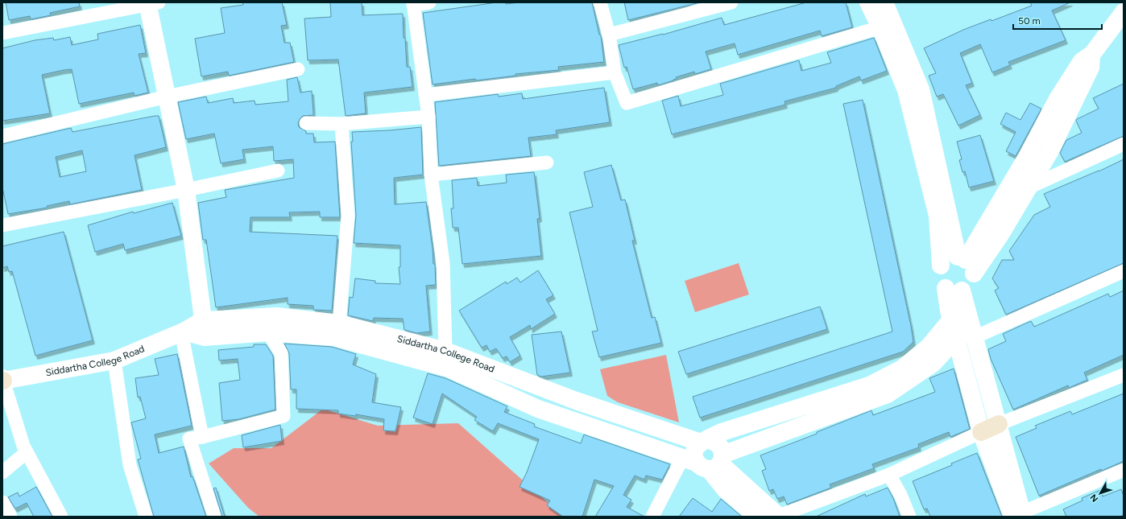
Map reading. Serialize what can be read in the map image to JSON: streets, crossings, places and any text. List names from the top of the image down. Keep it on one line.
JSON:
{"streets":{"street":["Siddartha College Road"]},"scale_bar":"50 m","north":"bottom left"}
